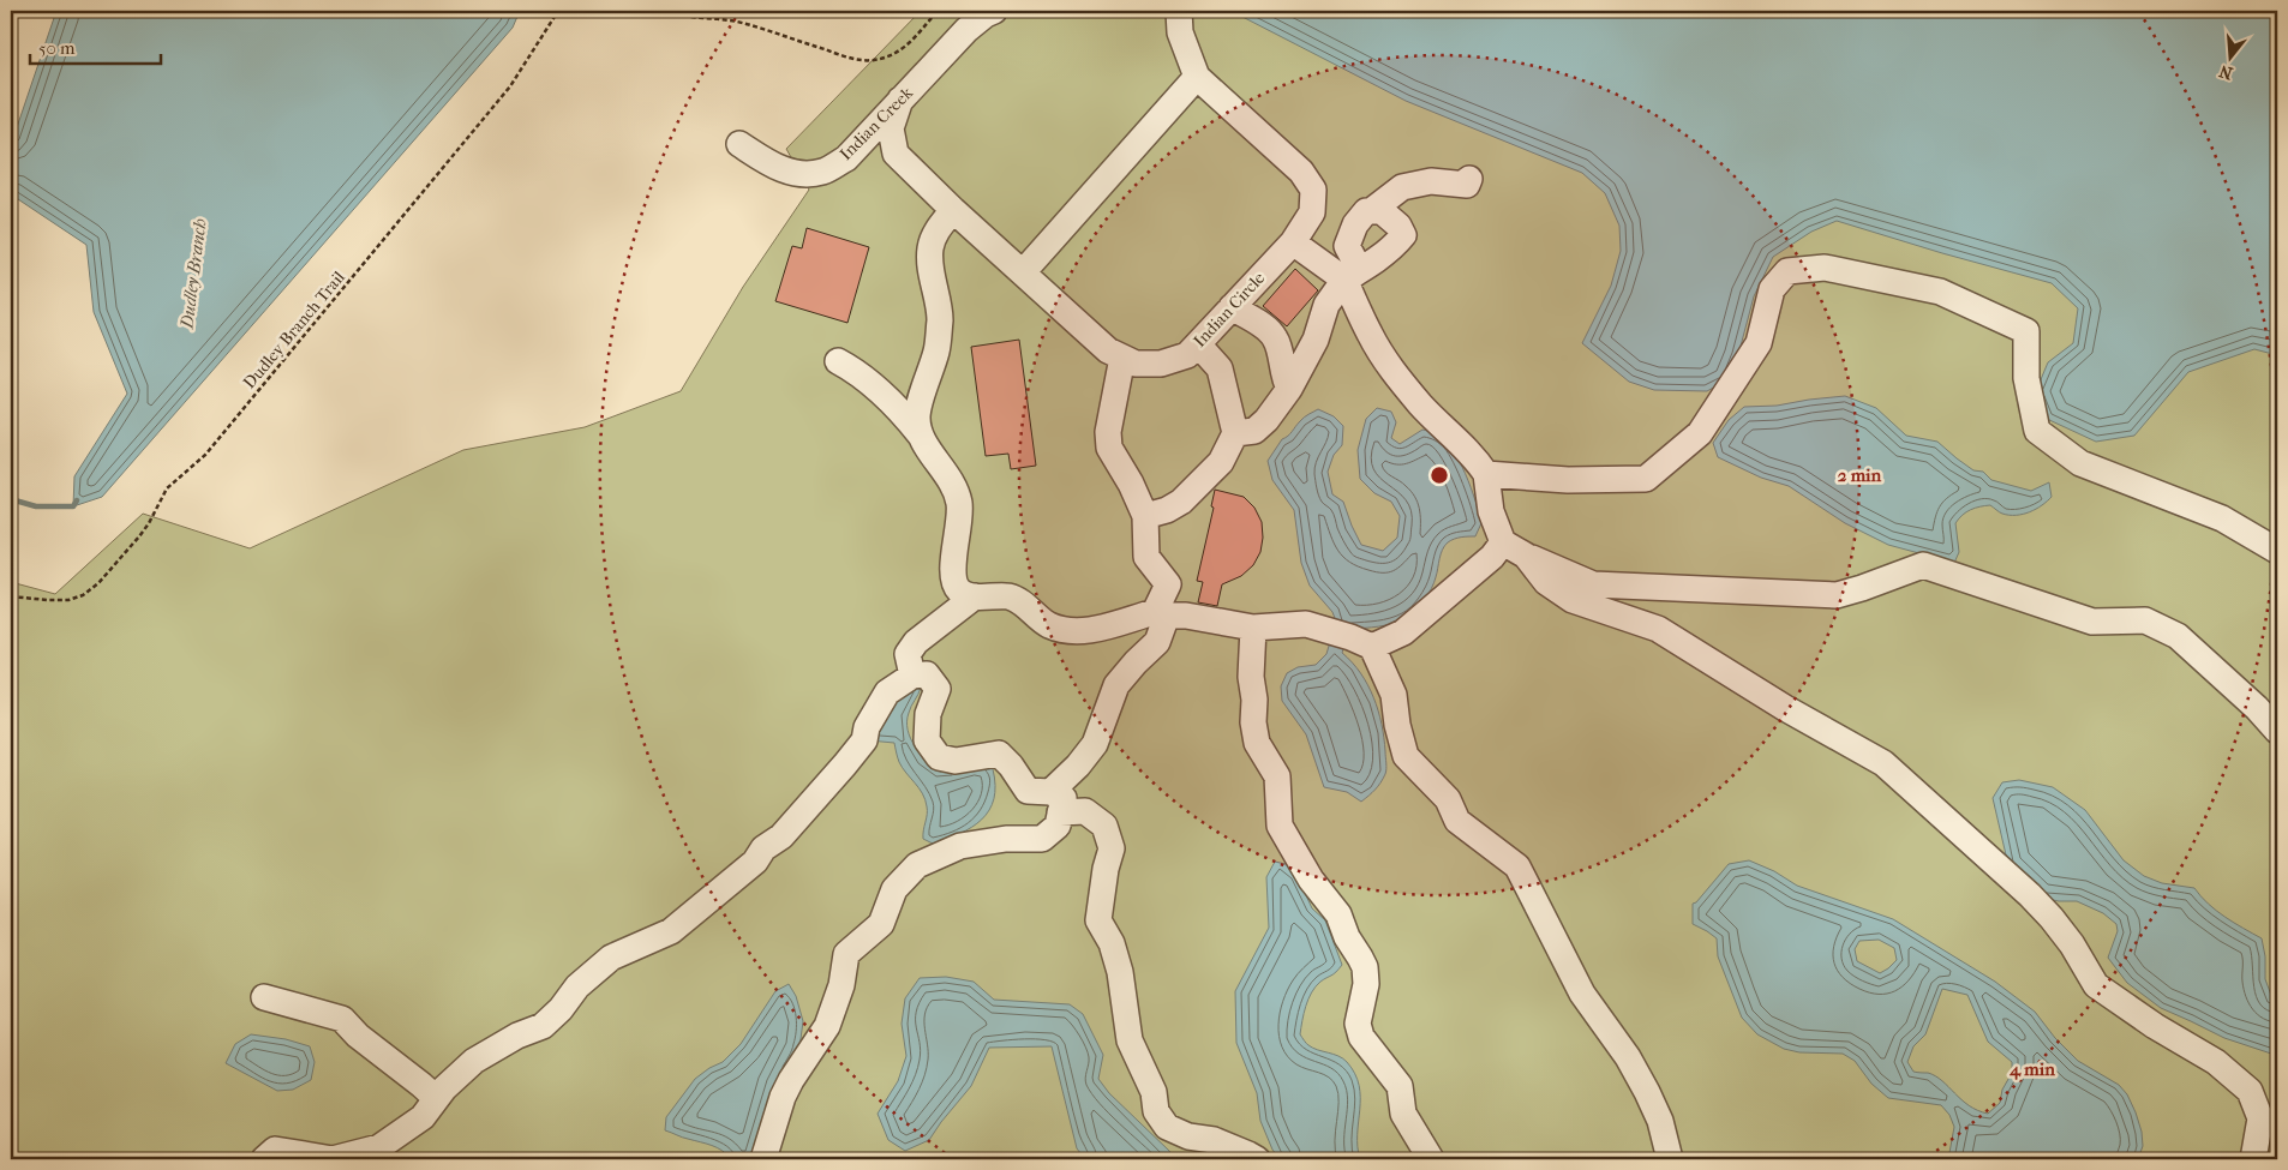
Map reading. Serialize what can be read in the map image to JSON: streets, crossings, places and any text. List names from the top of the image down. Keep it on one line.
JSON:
{"streets":{"lane":["Indian Creek","Indian Circle"],"path":["Dudley Branch Trail"]},"crossings":[["Indian Creek","Indian Circle"]],"water":["Dudley Branch"],"scale_bar":"50 m","north":"bottom","rings":["2 min","4 min"]}
